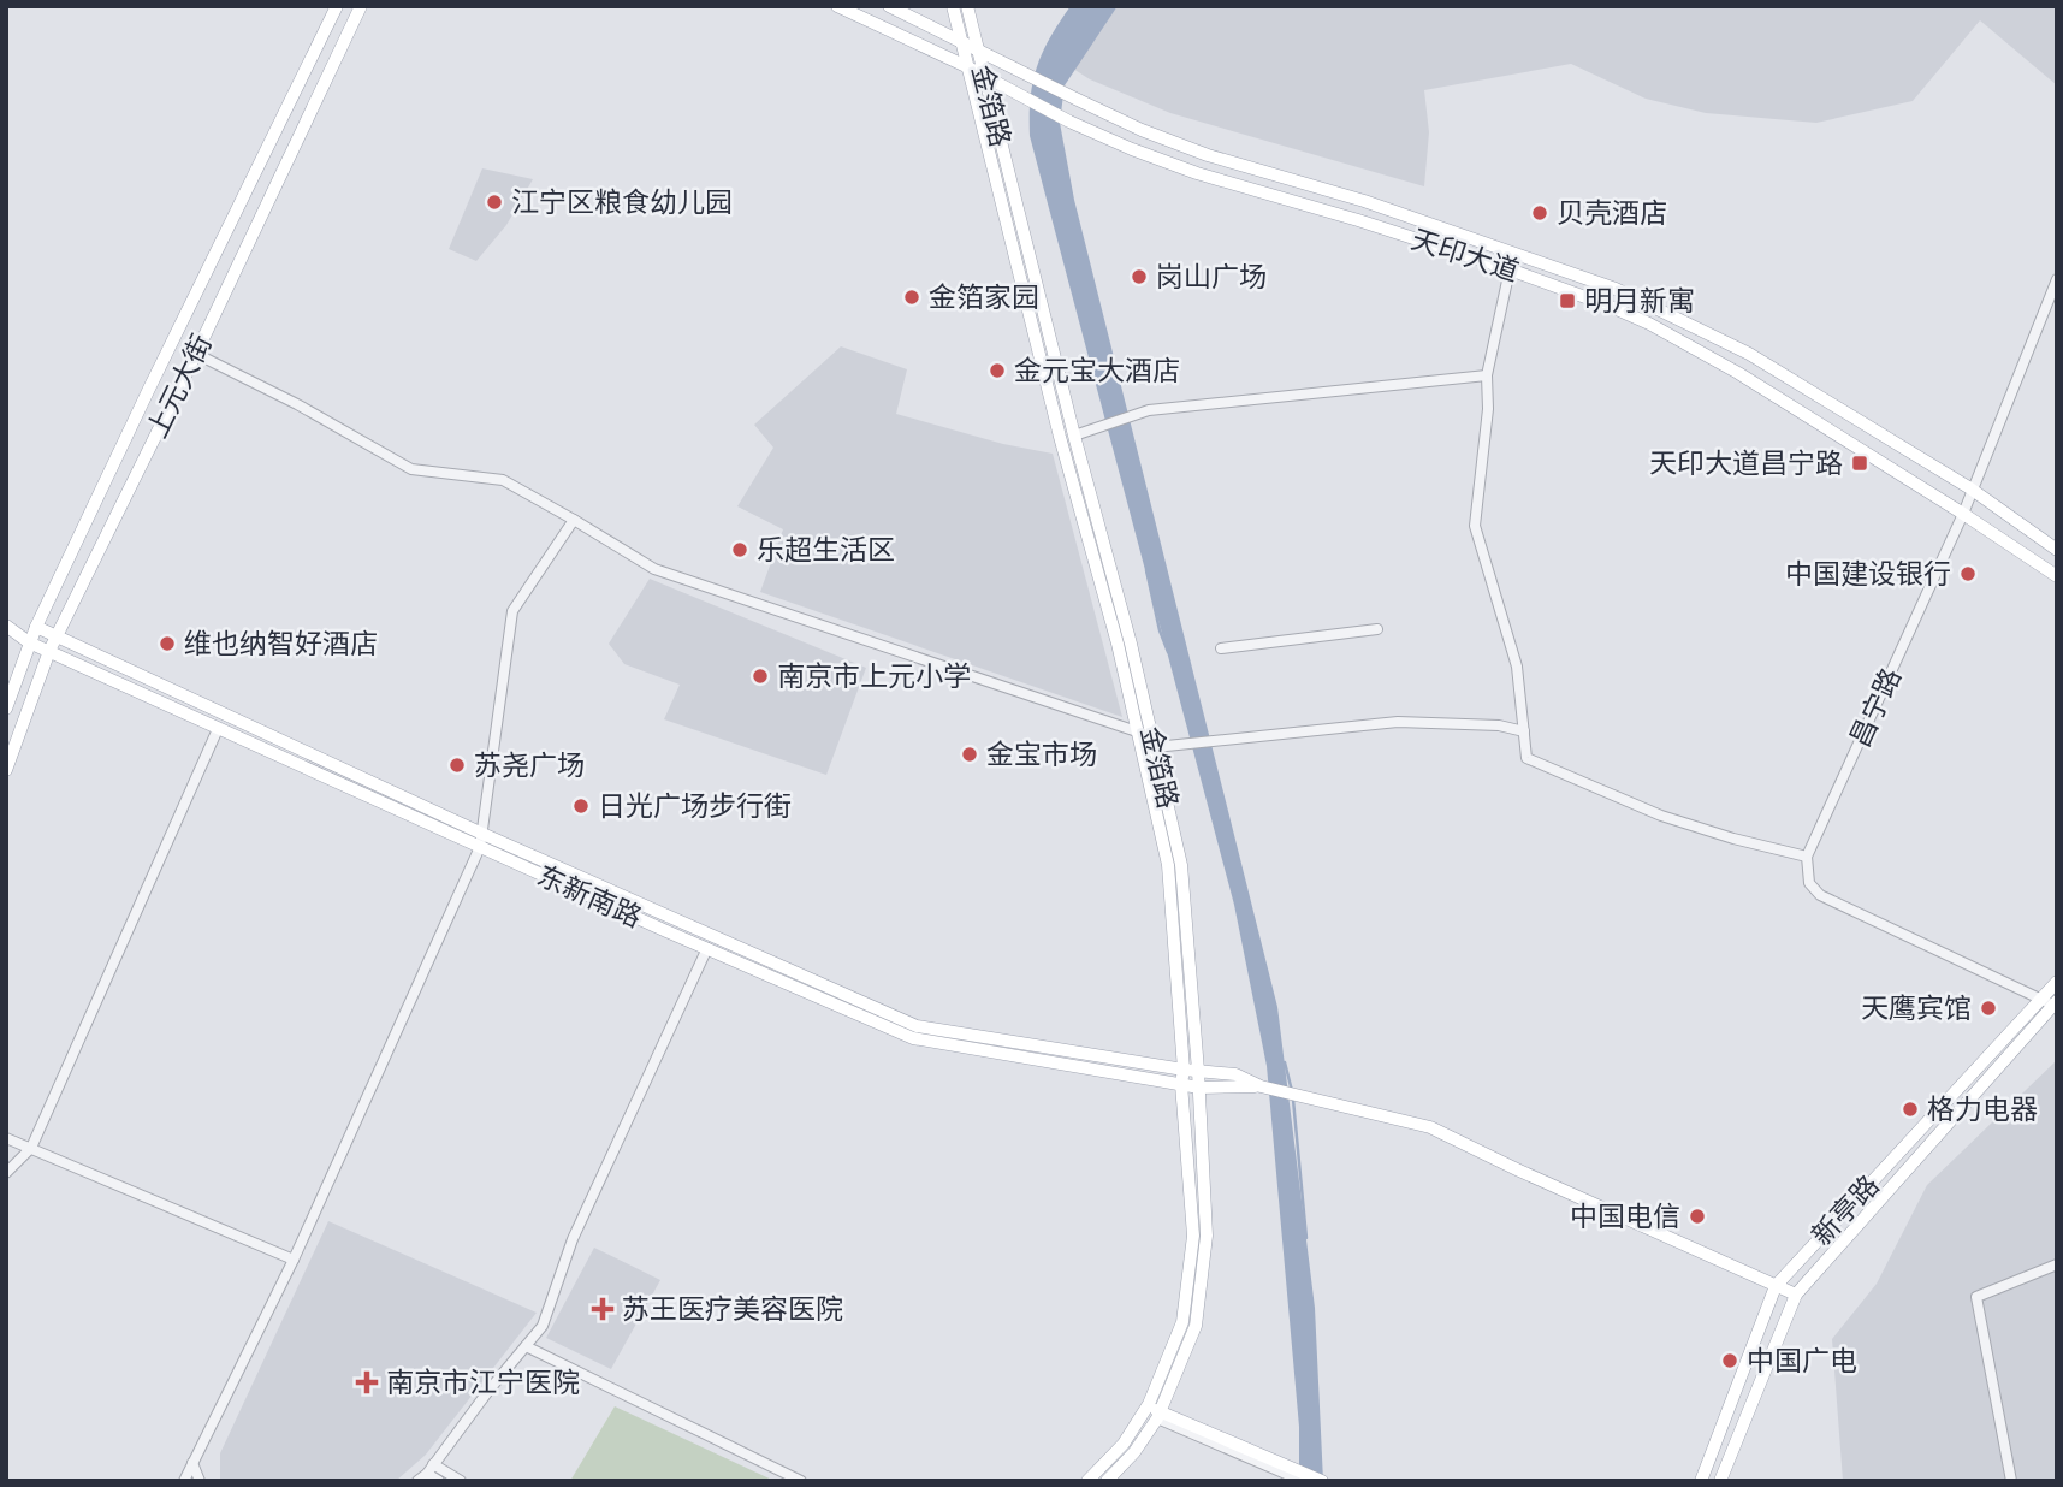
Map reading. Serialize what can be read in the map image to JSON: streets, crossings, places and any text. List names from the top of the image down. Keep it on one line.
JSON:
{"streets":{"main road":["金箔路","天印大道","上元大街","东新南路","新亭路"],"street":["昌宁路"]},"crossings":[["金箔路","天印大道"],["金箔路","东新南路"],["天印大道","昌宁路"],["上元大街","东新南路"]],"places":{"other":["江宁区粮食幼儿园","贝壳酒店","岗山广场","金箔家园","金元宝大酒店","乐超生活区","中国建设银行","维也纳智好酒店","南京市上元小学","金宝市场","苏尧广场","日光广场步行街","天鹰宾馆","格力电器","中国电信","中国广电"],"transit":["明月新寓","天印大道昌宁路"],"health":["苏王医疗美容医院","南京市江宁医院"]}}
